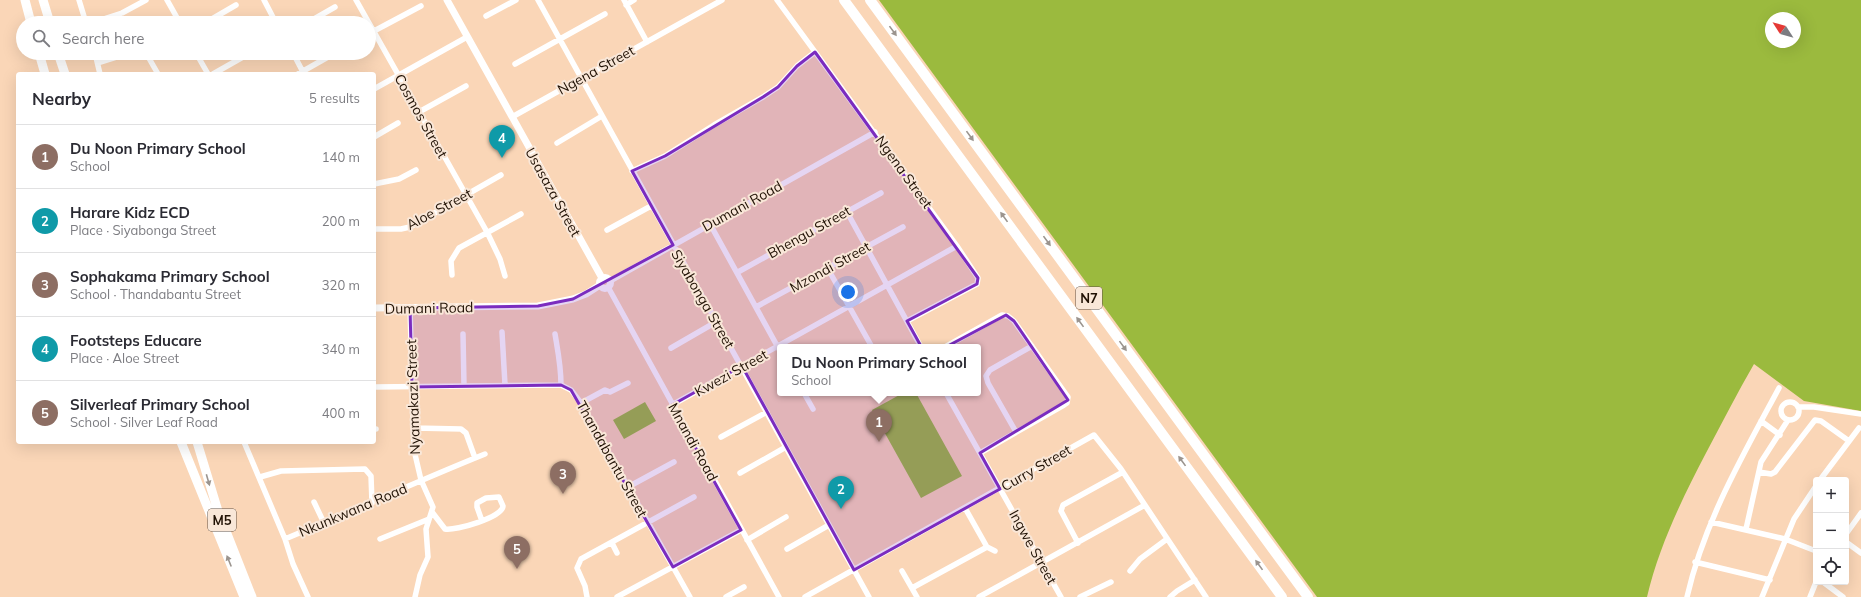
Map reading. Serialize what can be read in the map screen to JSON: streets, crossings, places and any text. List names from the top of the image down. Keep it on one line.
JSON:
{"streets":{"highway":["N7"],"main road":["M5"],"street":["Ngena Street","Cosmos Street","Usasaza Street","Dumani Road","Aloe Street","Bhengu Street","Mzondi Street","Siyabonga Street","Kwezi Street","Nyamakazi Street","Mnandi Road","Thandabantu Street","Curry Street","Nkunkwana Road","Ingwe Street"]},"crossings":[["Ngena Street","Usasaza Street"],["Ngena Street","Dumani Road"],["Ngena Street","Siyabonga Street"],["Ngena Street","Kwezi Street"],["Cosmos Street","Aloe Street"],["Usasaza Street","Dumani Road"],["Dumani Road","Siyabonga Street"],["Dumani Road","Nyamakazi Street"],["Dumani Road","Mnandi Road"],["Siyabonga Street","Kwezi Street"],["Siyabonga Street","Curry Street"],["Kwezi Street","Mnandi Road"],["Nyamakazi Street","Nkunkwana Road"],["Curry Street","Ingwe Street"]],"north":"top left","page":{"search":"Search here","heading":["Nearby","5 results"],"list":[{"mark":"1","name":"Du Noon Primary School","note":"School","value":"140 m"},{"mark":"2","name":"Harare Kidz ECD","note":"Place · Siyabonga Street","value":"200 m"},{"mark":"3","name":"Sophakama Primary School","note":"School · Thandabantu Street","value":"320 m"},{"mark":"4","name":"Footsteps Educare","note":"Place · Aloe Street","value":"340 m"},{"mark":"5","name":"Silverleaf Primary School","note":"School · Silver Leaf Road","value":"400 m"}],"pins":["4","1","3","2","5"],"popup":["Du Noon Primary School","School"],"map_buttons":["+","−"]}}
